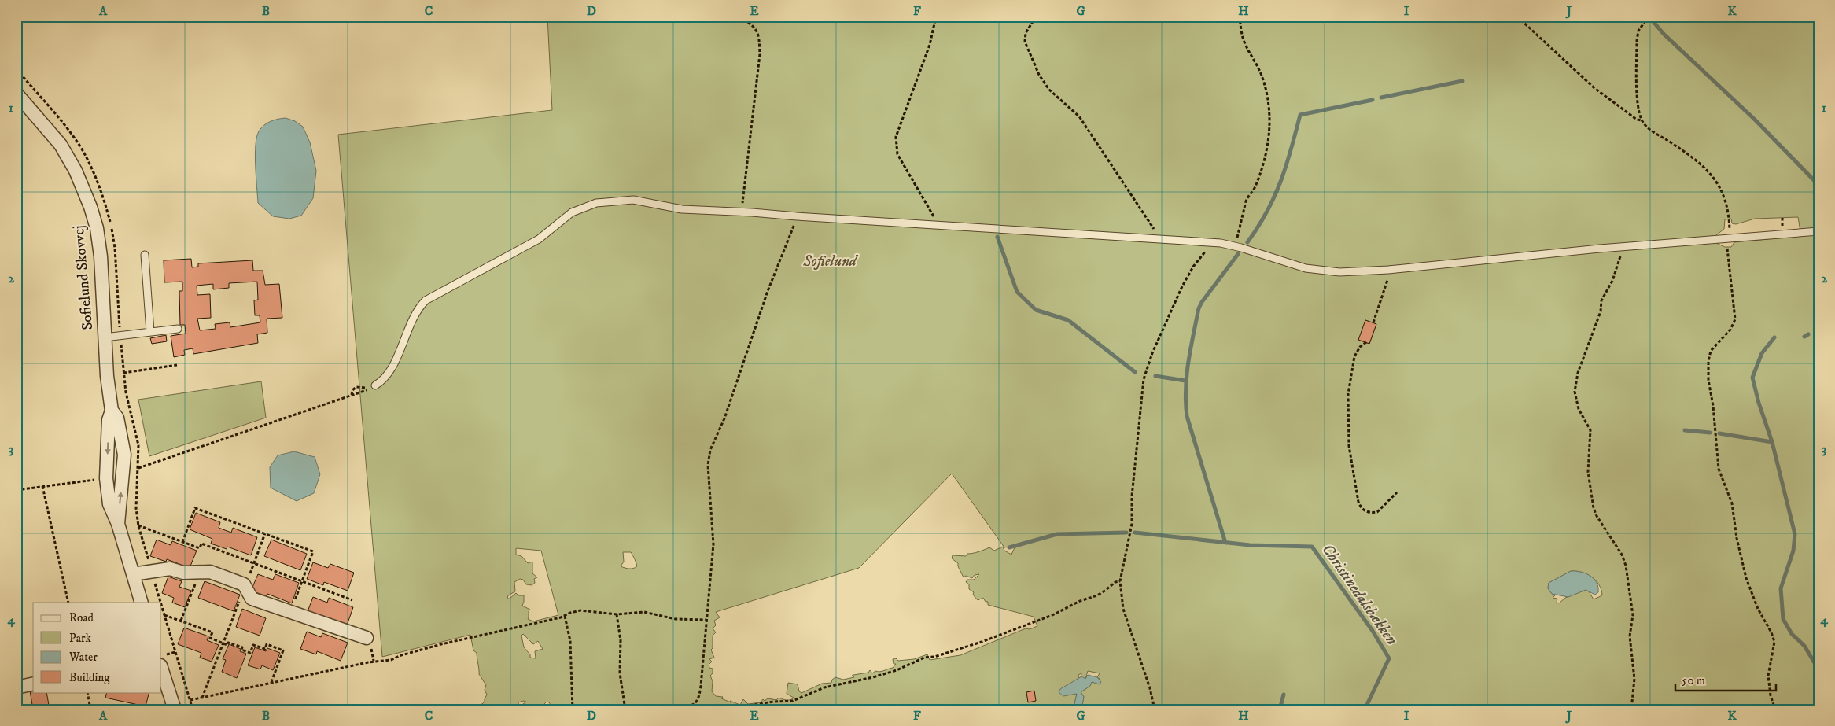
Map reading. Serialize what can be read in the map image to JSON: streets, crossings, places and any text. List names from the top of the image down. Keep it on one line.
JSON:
{"streets":{"street":["Sofielund Skovvej"]},"water":["Christinedalsbækken"],"parks":["Sofielund"],"legend":["Road","Park","Water","Building"],"scale_bar":"50 m","grid":{"columns":["A","B","C","D","E","F","G","H","I","J","K"],"rows":["1","2","3","4"]}}
